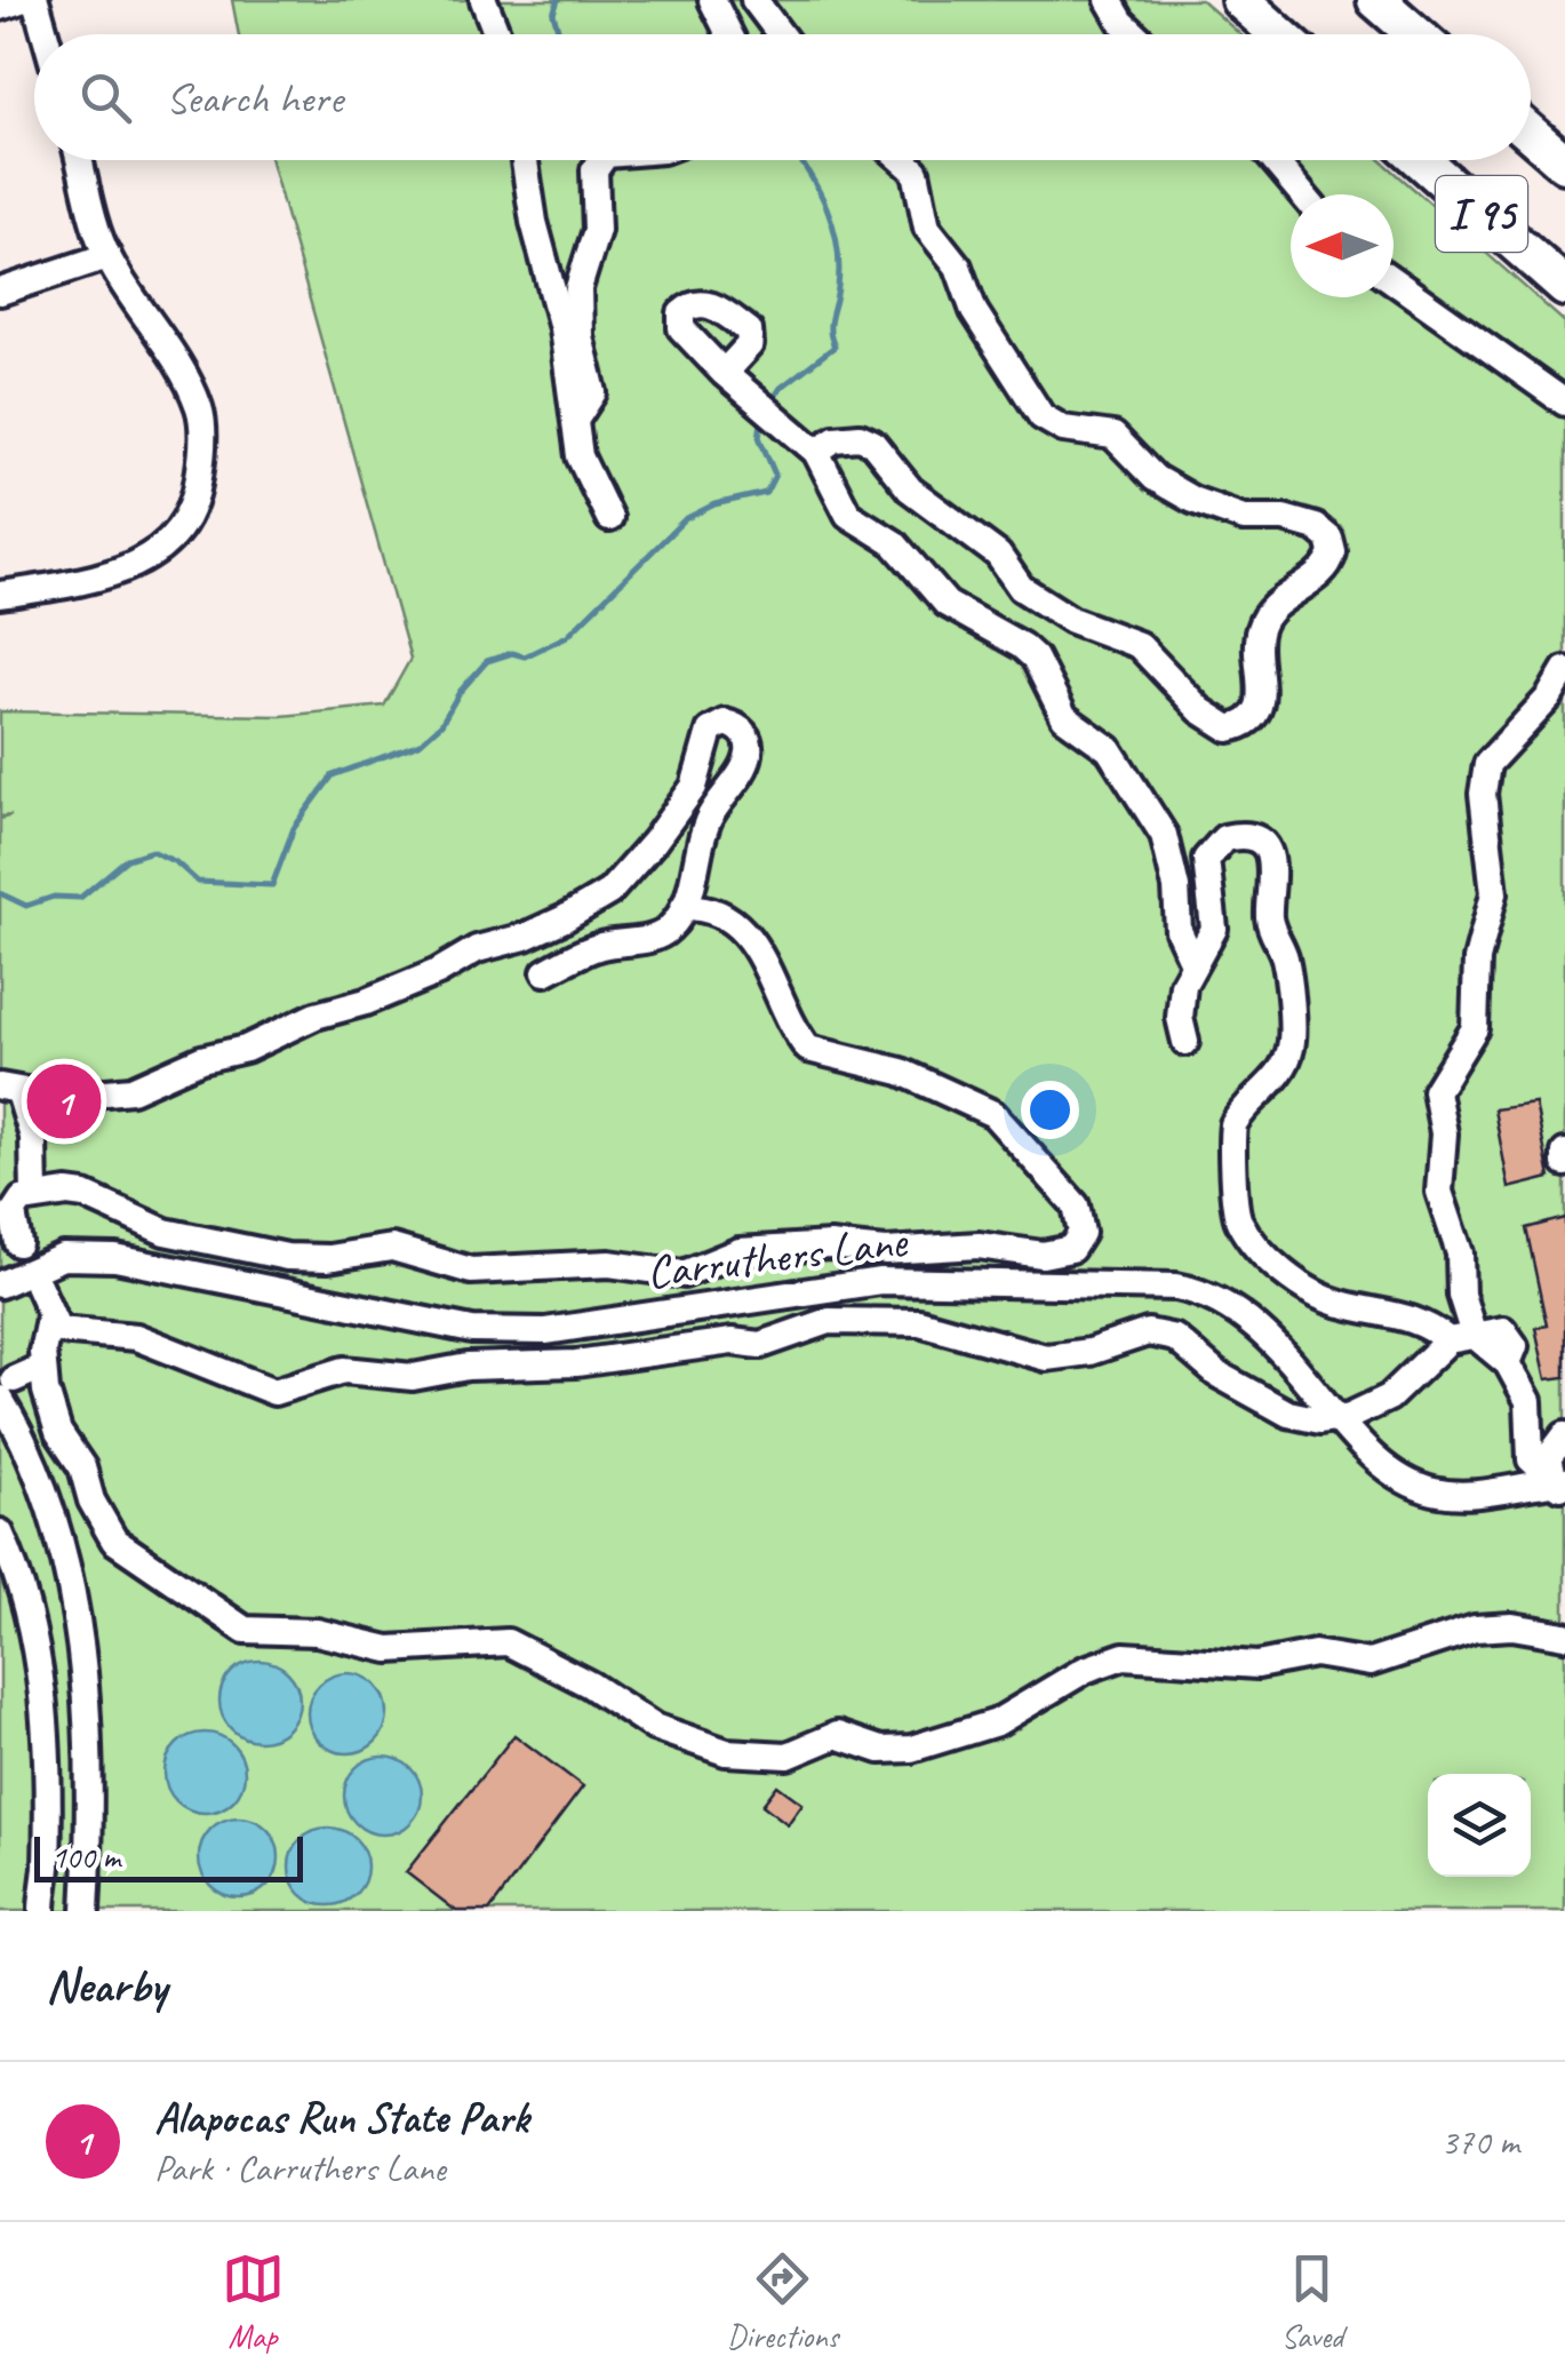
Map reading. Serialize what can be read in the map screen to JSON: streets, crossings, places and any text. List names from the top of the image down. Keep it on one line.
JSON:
{"streets":{"highway":["I 95"],"street":["Carruthers Lane"]},"scale_bar":"100 m","north":"left","page":{"search":"Search here","pins":"1","scale":"100 m","heading":"Nearby","list":[{"mark":"1","name":"Alapocas Run State Park","note":"Park · Carruthers Lane","value":"370 m"}],"nav":["Map","Directions","Saved"]}}
